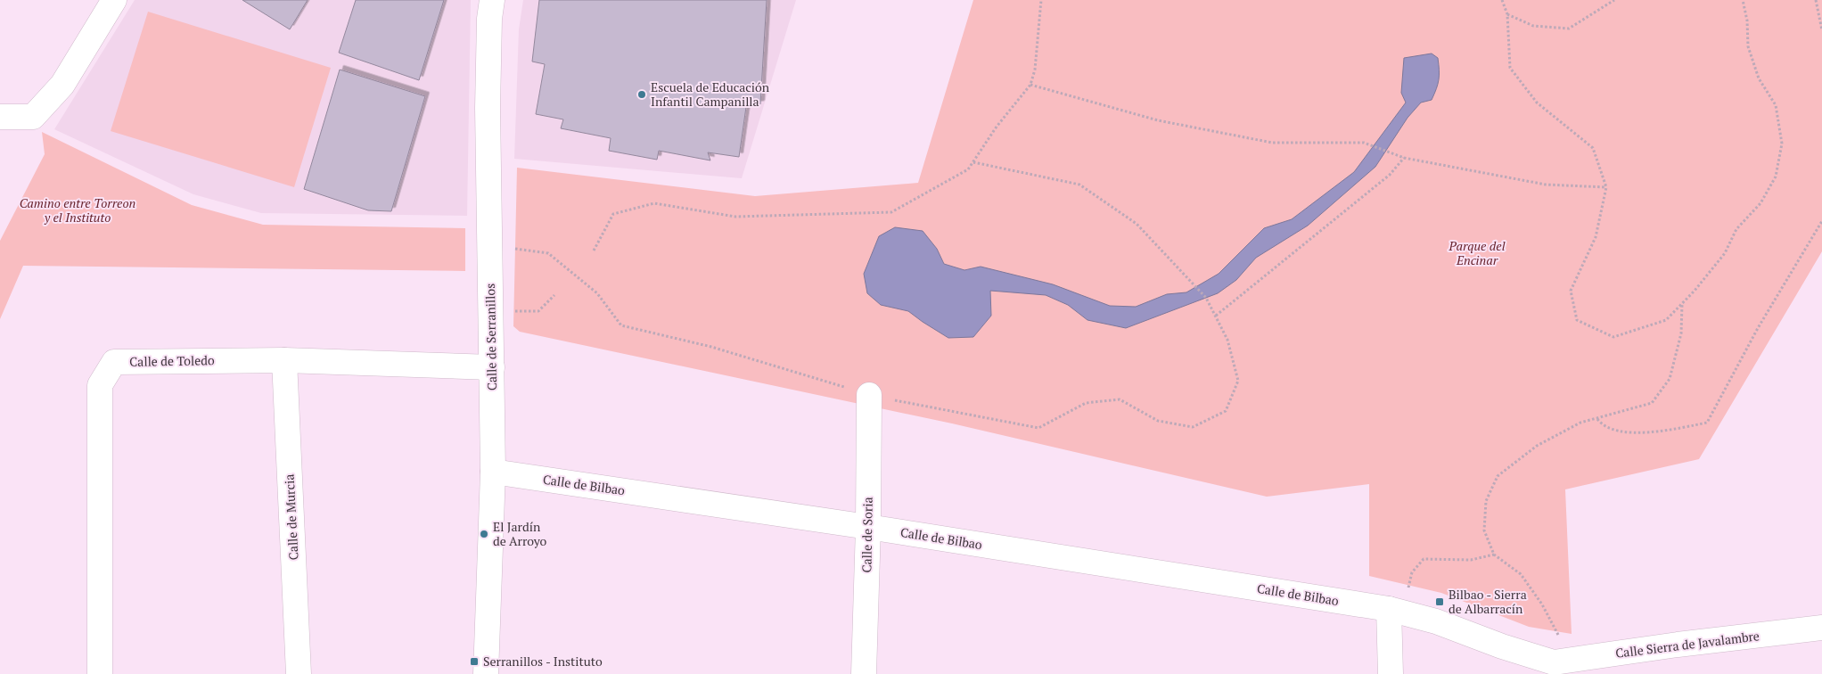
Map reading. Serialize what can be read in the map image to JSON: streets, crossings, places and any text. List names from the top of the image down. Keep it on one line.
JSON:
{"streets":{"street":["Calle de Serranillos","Calle de Toledo","Calle de Bilbao","Calle de Murcia","Calle de Soria","Calle Sierra de Javalambre"]},"crossings":[["Calle de Serranillos","Calle de Toledo"],["Calle de Serranillos","Calle de Bilbao"],["Calle de Toledo","Calle de Murcia"],["Calle de Bilbao","Calle de Soria"],["Calle de Bilbao","Calle Sierra de Javalambre"]],"parks":["Camino entre Torreon y el Instituto","Parque del Encinar"],"places":{"other":["Escuela de Educación Infantil Campanilla","El Jardín de Arroyo"],"transit":["Bilbao - Sierra de Albarracín","Serranillos - Instituto"]}}
